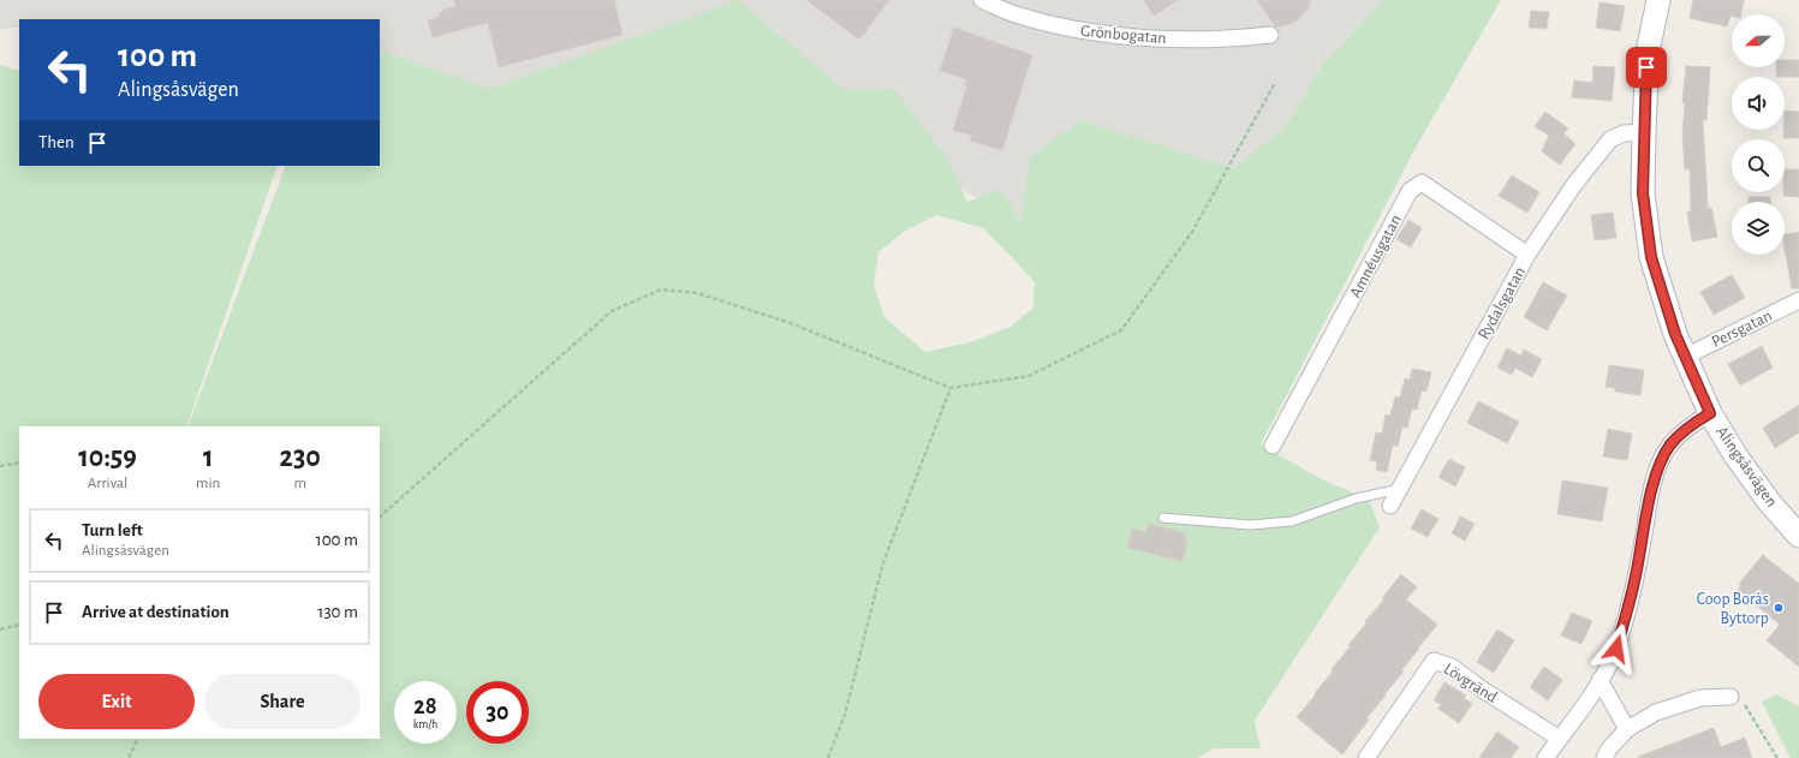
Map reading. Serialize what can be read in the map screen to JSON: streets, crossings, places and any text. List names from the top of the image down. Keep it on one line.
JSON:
{"streets":{"main road":["Alingsåsvägen"],"street":["Grönbogatan","Amnéusgatan","Rydalsgatan","Persgatan","Lövgränd"]},"crossings":[["Amnéusgatan","Rydalsgatan"],["Rydalsgatan","Alingsåsvägen"],["Persgatan","Alingsåsvägen"]],"places":["Coop Borås Byttorp"],"north":"left","page":{"turn":["100 m","Alingsåsvägen"],"then":"Then","eta":["10:59","Arrival","1","min","230","m"],"list":[{"name":"Turn left","note":"Alingsåsvägen","value":"100 m"},{"name":"Arrive at destination","value":"130 m"}],"buttons":["Exit","Share"],"speed":"28 km/h","limit":"30"}}
